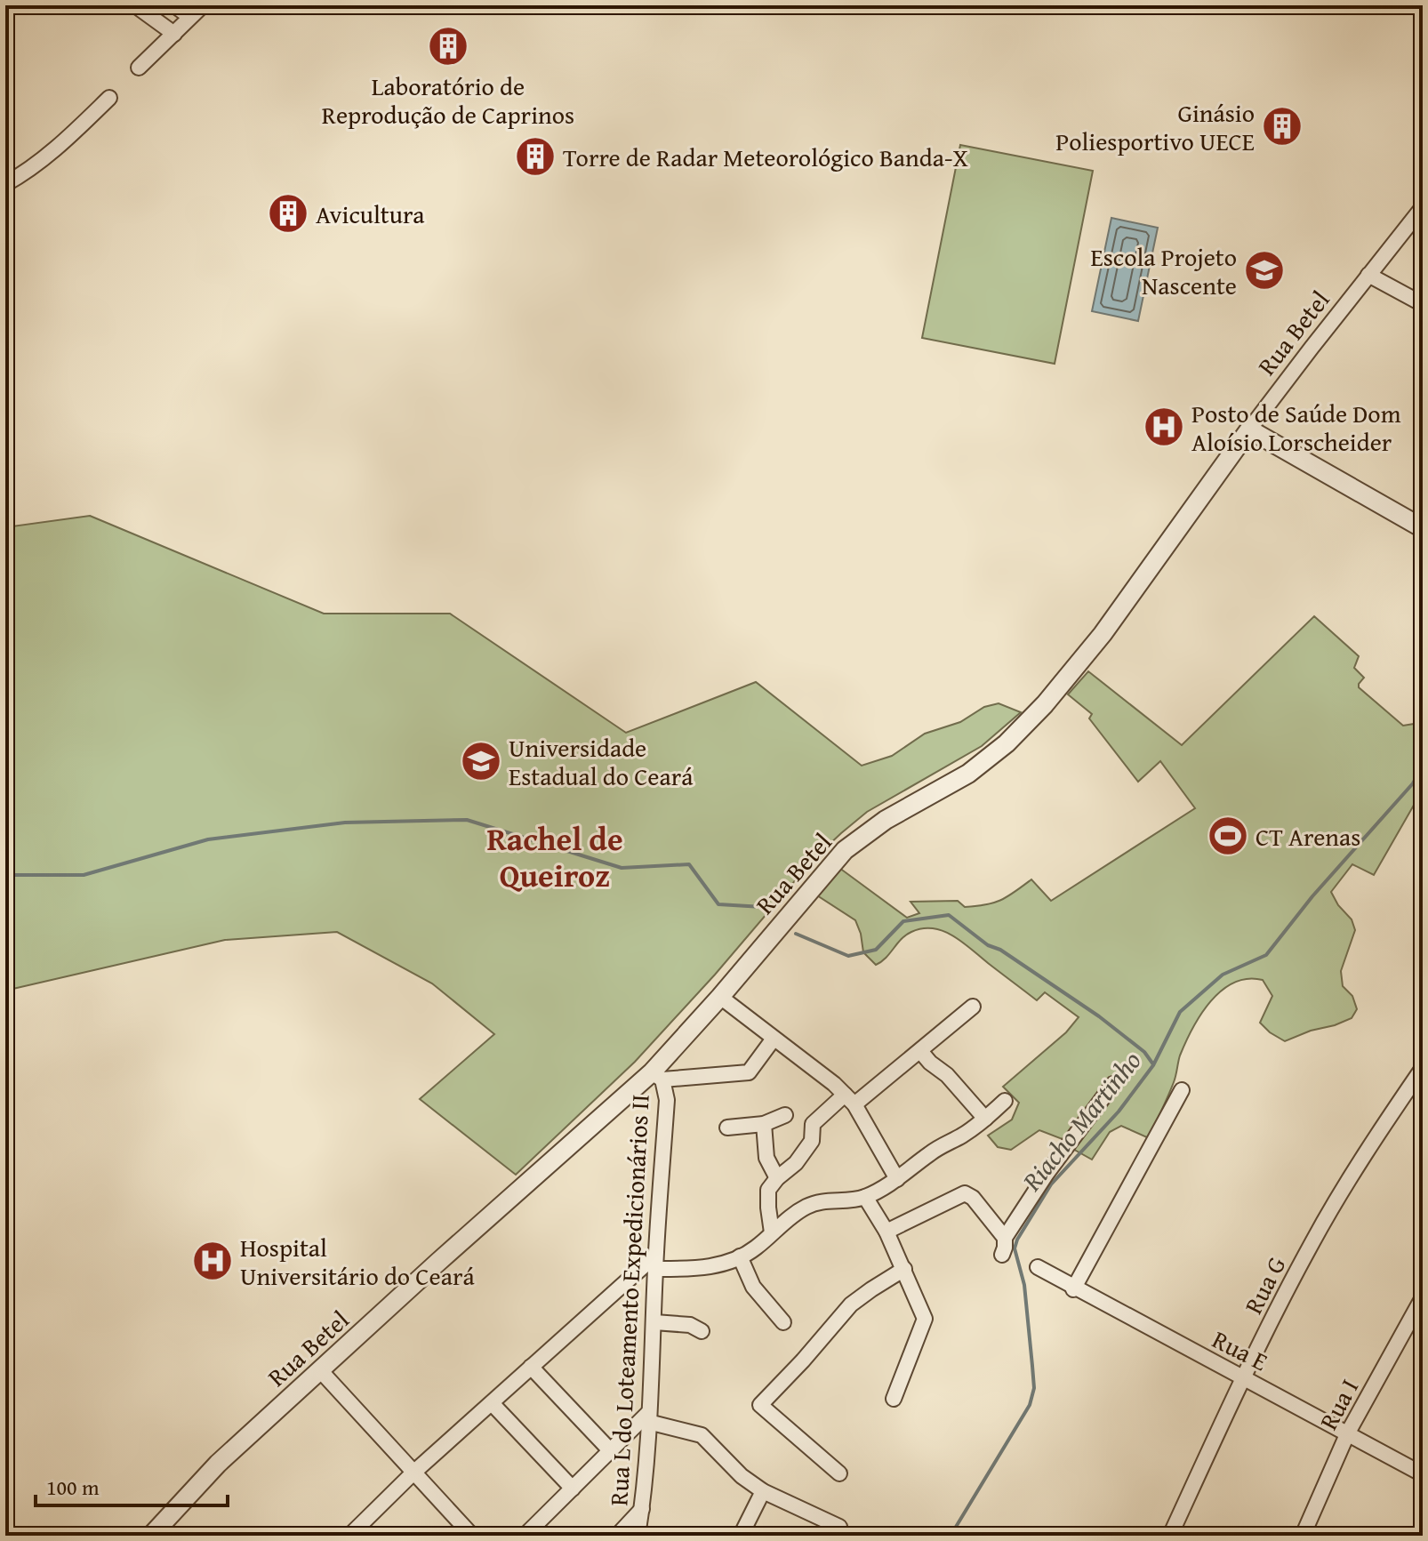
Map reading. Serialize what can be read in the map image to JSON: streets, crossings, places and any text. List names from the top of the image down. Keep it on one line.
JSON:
{"streets":{"street":["Rua Betel","Rua G","Rua L do Loteamento Expedicionários II","Rua E","Rua I"]},"crossings":[["Rua Betel","Rua L do Loteamento Expedicionários II"],["Rua G","Rua E"],["Rua E","Rua I"]],"districts":["Rachel de Queiroz"],"water":["Riacho Martinho"],"places":{"building":["Laboratório de Reprodução de Caprinos","Ginásio Poliesportivo UECE","Torre de Radar Meteorológico Banda-X","Avicultura"],"school or university":["Escola Projeto Nascente","Universidade Estadual do Ceará"],"hospital":["Posto de Saúde Dom Aloísio Lorscheider","Hospital Universitário do Ceará"],"sports":["CT Arenas"]},"scale_bar":"100 m"}
